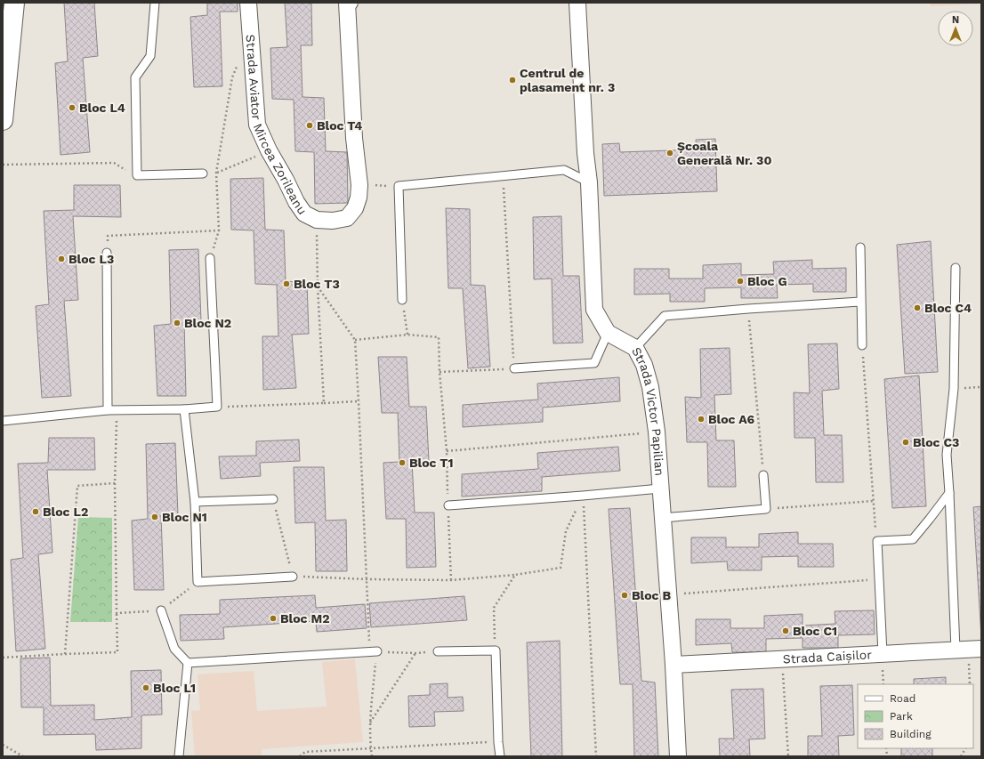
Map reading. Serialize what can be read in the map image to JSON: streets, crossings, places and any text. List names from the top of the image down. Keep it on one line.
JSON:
{"streets":{"street":["Strada Aviator Mircea Zorileanu","Strada Victor Papilian","Strada Caișilor"]},"crossings":[["Strada Victor Papilian","Strada Caișilor"]],"places":["Centrul de plasament nr. 3","Bloc L4","Bloc T4","Școala Generală Nr. 30","Bloc L3","Bloc G","Bloc T3","Bloc C4","Bloc N2","Bloc A6","Bloc C3","Bloc T1","Bloc L2","Bloc N1","Bloc B","Bloc M2","Bloc C1","Bloc L1"],"legend":["Road","Park","Building"],"north":"top"}
